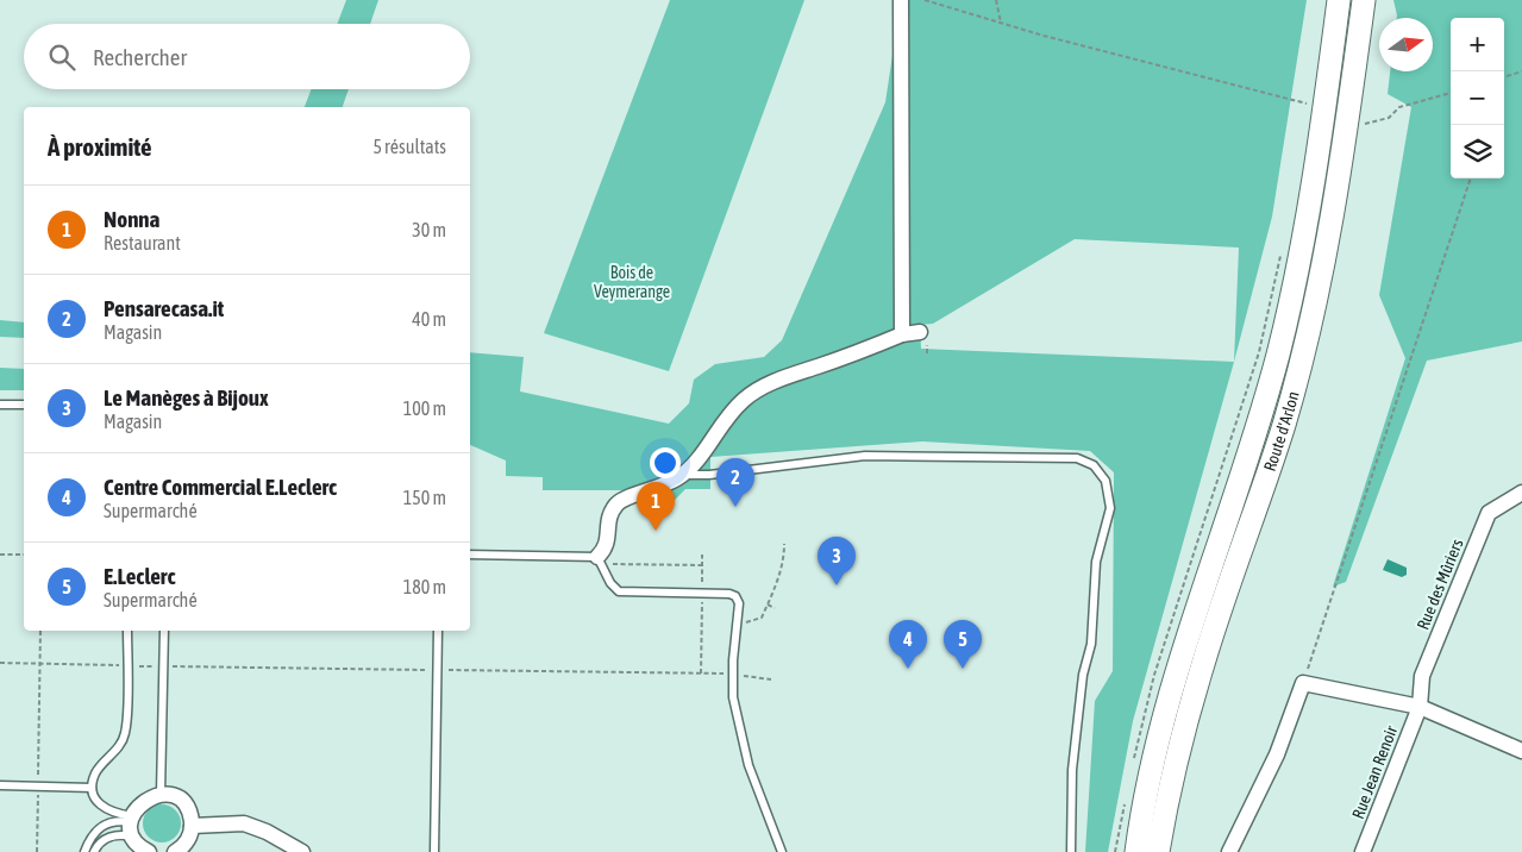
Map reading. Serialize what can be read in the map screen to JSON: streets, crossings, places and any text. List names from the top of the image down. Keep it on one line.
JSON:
{"streets":{"main road":["Route d'Arlon"],"street":["Rue des Mûriers","Rue Jean Renoir"]},"crossings":[["Rue des Mûriers","Rue Jean Renoir"]],"parks":["Bois de Veymerange"],"north":"right","page":{"map_buttons":["+","−"],"search":"Rechercher","heading":["À proximité","5 résultats"],"list":[{"mark":"1","name":"Nonna","note":"Restaurant","value":"30 m"},{"mark":"2","name":"Pensarecasa.it","note":"Magasin","value":"40 m"},{"mark":"3","name":"Le Manèges à Bijoux","note":"Magasin","value":"100 m"},{"mark":"4","name":"Centre Commercial E.Leclerc","note":"Supermarché","value":"150 m"},{"mark":"5","name":"E.Leclerc","note":"Supermarché","value":"180 m"}],"pins":["2","1","3","4","5"]}}
